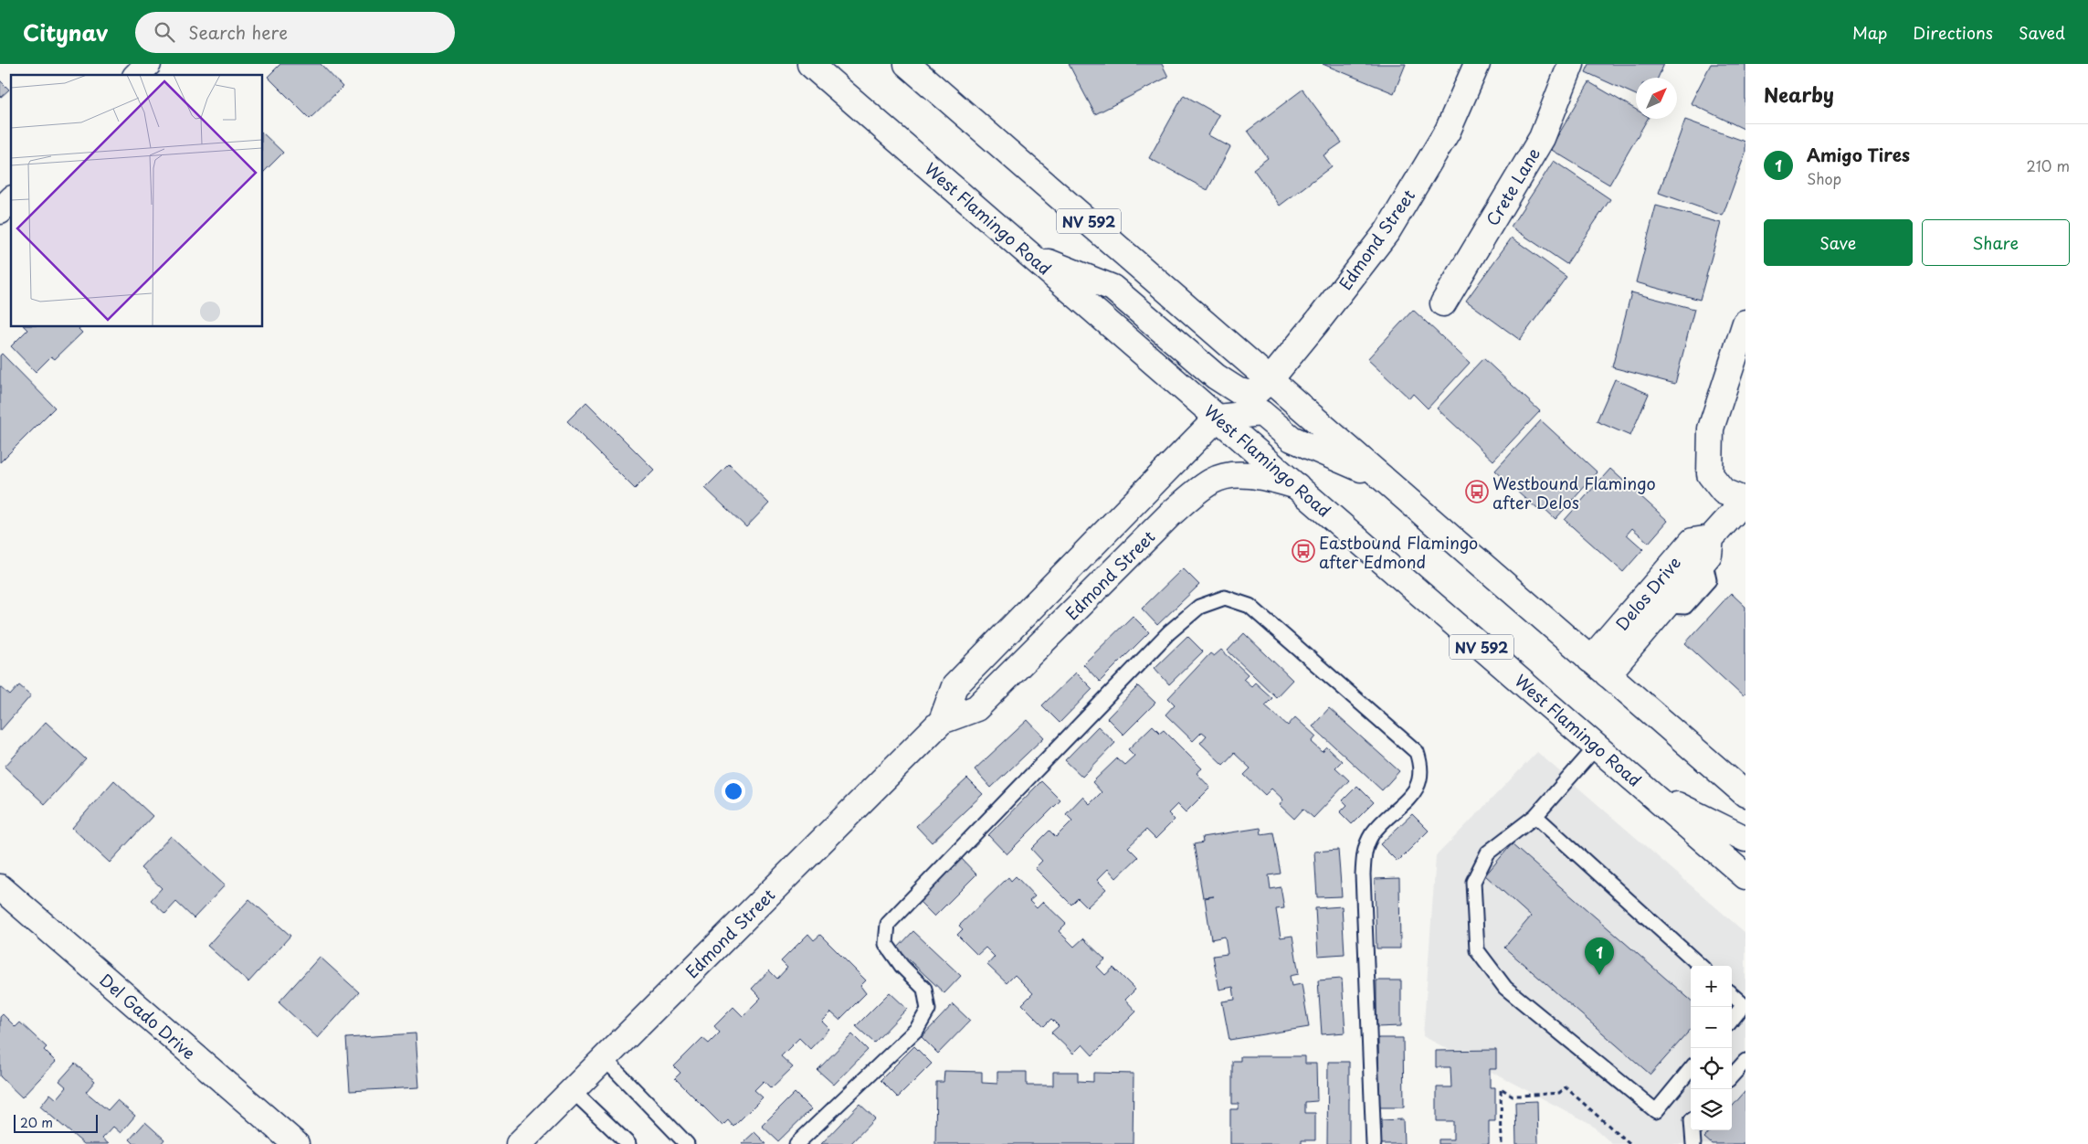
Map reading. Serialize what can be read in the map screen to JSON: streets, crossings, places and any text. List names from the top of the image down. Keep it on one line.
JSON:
{"streets":{"street":["Crete Lane","West Flamingo Road","NV 592","Edmond Street","Delos Drive","Del Gado Drive"]},"crossings":[["West Flamingo Road","Edmond Street"],["NV 592","Edmond Street"],["NV 592","Delos Drive"]],"places":{"bus stop":["Westbound Flamingo after Delos","Eastbound Flamingo after Edmond"]},"scale_bar":"20 m","north":"top right","page":{"header":"Citynav","search":"Search here","nav":["Map","Directions","Saved"],"heading":"Nearby","list":[{"mark":"1","name":"Amigo Tires","note":"Shop","value":"210 m"}],"buttons":["Save","Share"],"pins":"1","map_buttons":["+","−"],"scale":"20 m"}}
